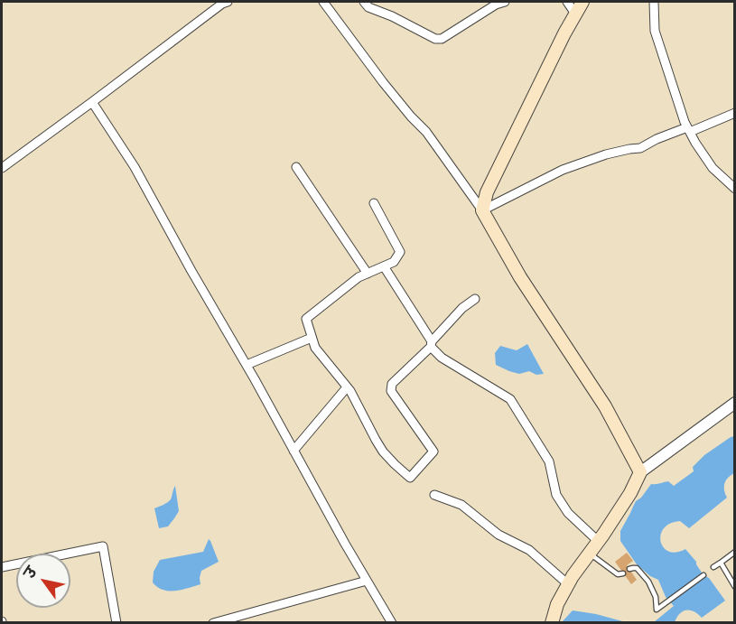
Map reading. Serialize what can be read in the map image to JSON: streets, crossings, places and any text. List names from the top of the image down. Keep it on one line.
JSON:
{"north":"top left"}
